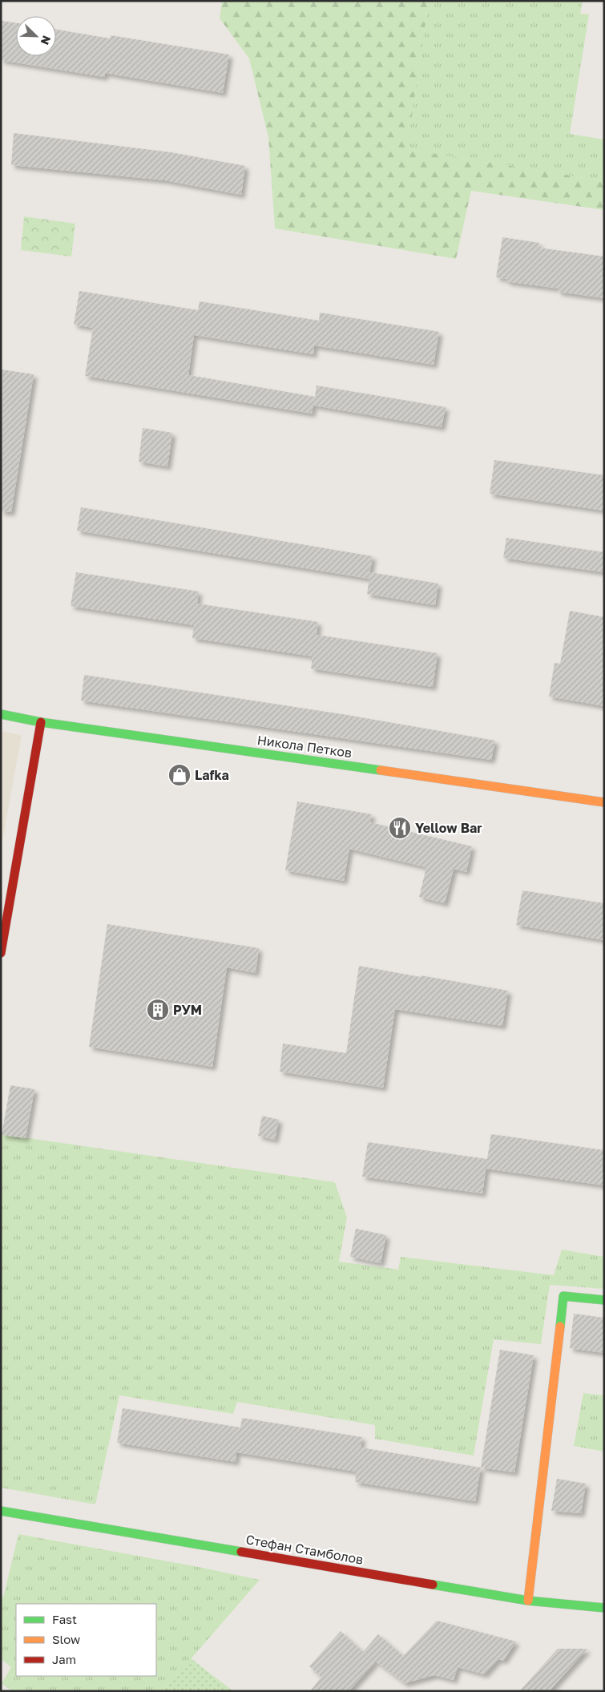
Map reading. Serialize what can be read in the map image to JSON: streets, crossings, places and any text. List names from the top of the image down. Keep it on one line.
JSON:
{"streets":{"street":["Никола Петков","Стефан Стамболов"]},"places":{"shop":["Lafka"],"restaurant":["Yellow Bar"],"building":["РУМ"]},"legend":["Fast","Slow","Jam"],"north":"bottom right"}
